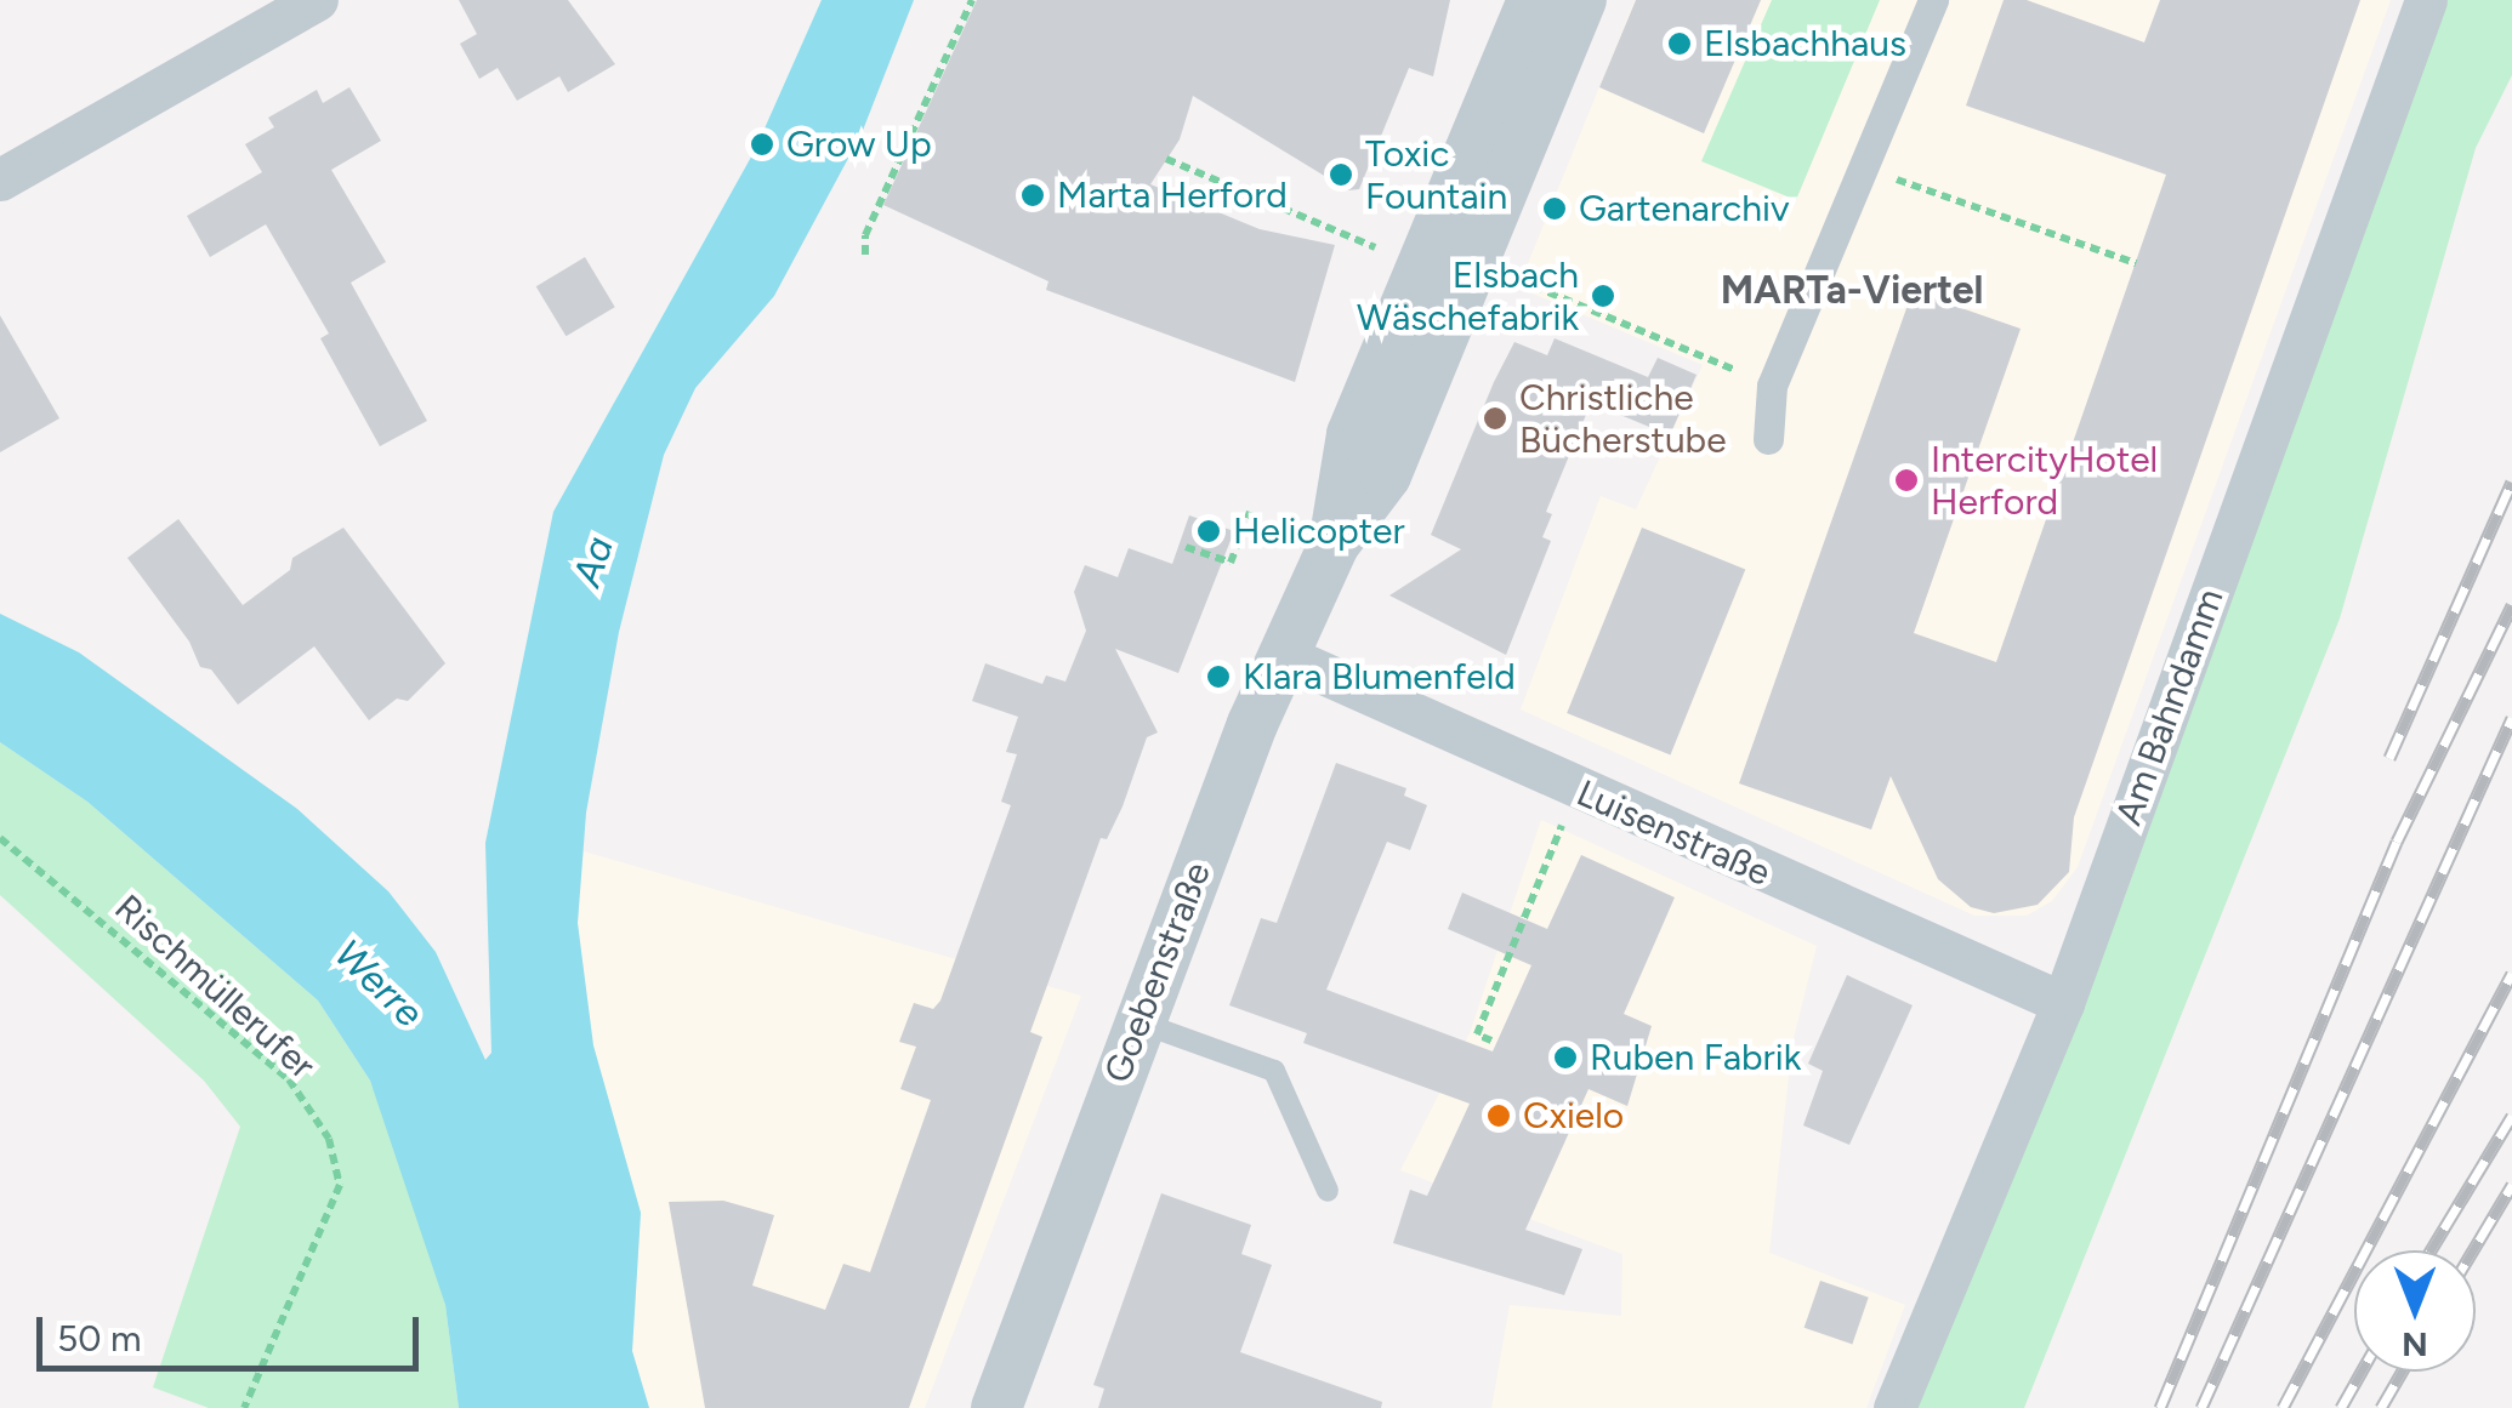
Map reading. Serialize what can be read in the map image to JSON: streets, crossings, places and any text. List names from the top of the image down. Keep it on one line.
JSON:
{"streets":{"street":["Am Bahndamm","Luisenstraße","Goebenstraße"],"path":["Rischmüllerufer"]},"crossings":[["Am Bahndamm","Luisenstraße"],["Luisenstraße","Goebenstraße"]],"districts":["MARTa-Viertel"],"water":["Aa","Werre"],"places":["Elsbachhaus","Grow Up","Toxic Fountain","Marta Herford","Gartenarchiv","Elsbach Wäschefabrik","Christliche Bücherstube","IntercityHotel Herford","Helicopter","Klara Blumenfeld","Ruben Fabrik","Cxielo"],"scale_bar":"50 m","north":"bottom"}
